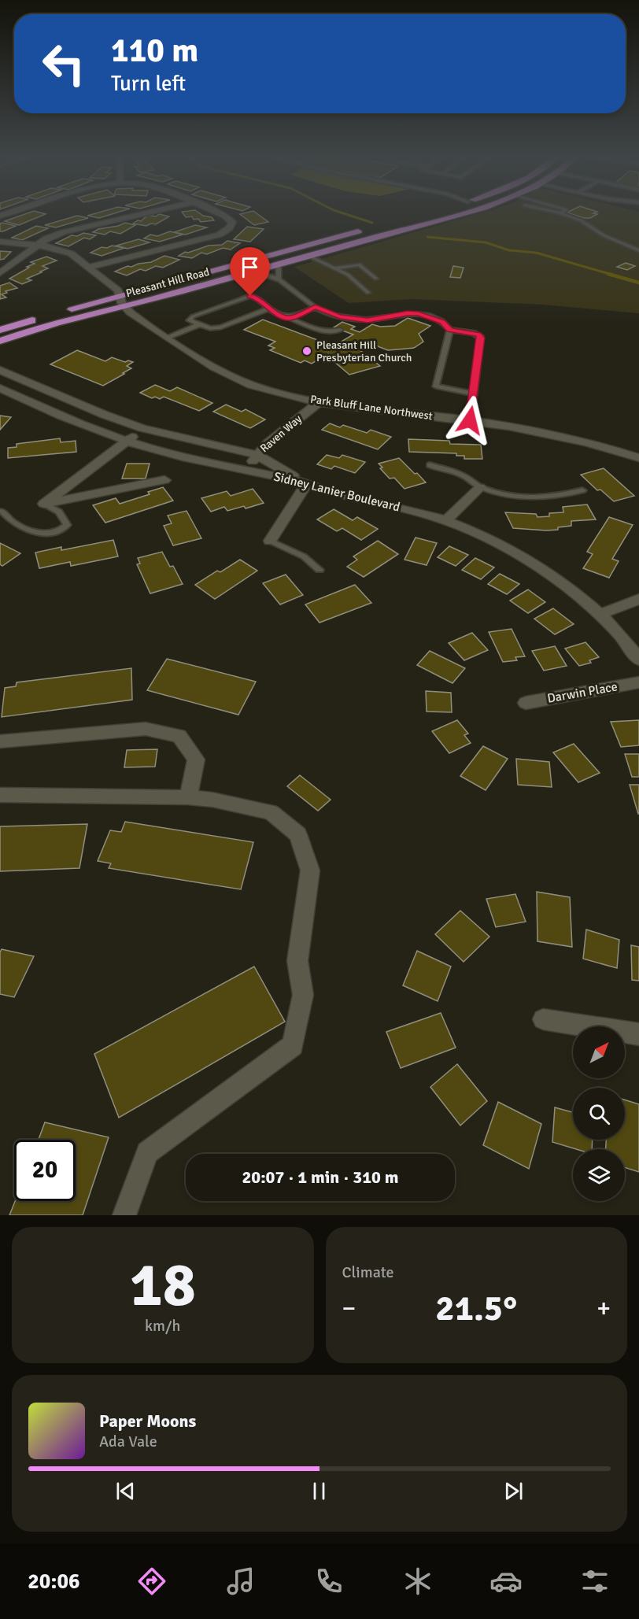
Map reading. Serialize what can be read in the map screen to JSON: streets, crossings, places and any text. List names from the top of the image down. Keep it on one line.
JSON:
{"streets":{"highway":["Pleasant Hill Road"],"street":["Park Bluff Lane Northwest","Raven Way","Sidney Lanier Boulevard","Darwin Place"]},"crossings":[["Pleasant Hill Road","Park Bluff Lane Northwest"],["Park Bluff Lane Northwest","Raven Way"],["Raven Way","Sidney Lanier Boulevard"]],"places":["Pleasant Hill Presbyterian Church"],"north":"top right","page":{"turn":["110 m","Turn left"],"limit":"20","trip":"20:07 · 1 min · 310 m","tile":[["18","km/h"],"Climate"],"heat":["−","21.5°","+"],"song":["Paper Moons","Ada Vale"],"tabs":"20:06"}}
